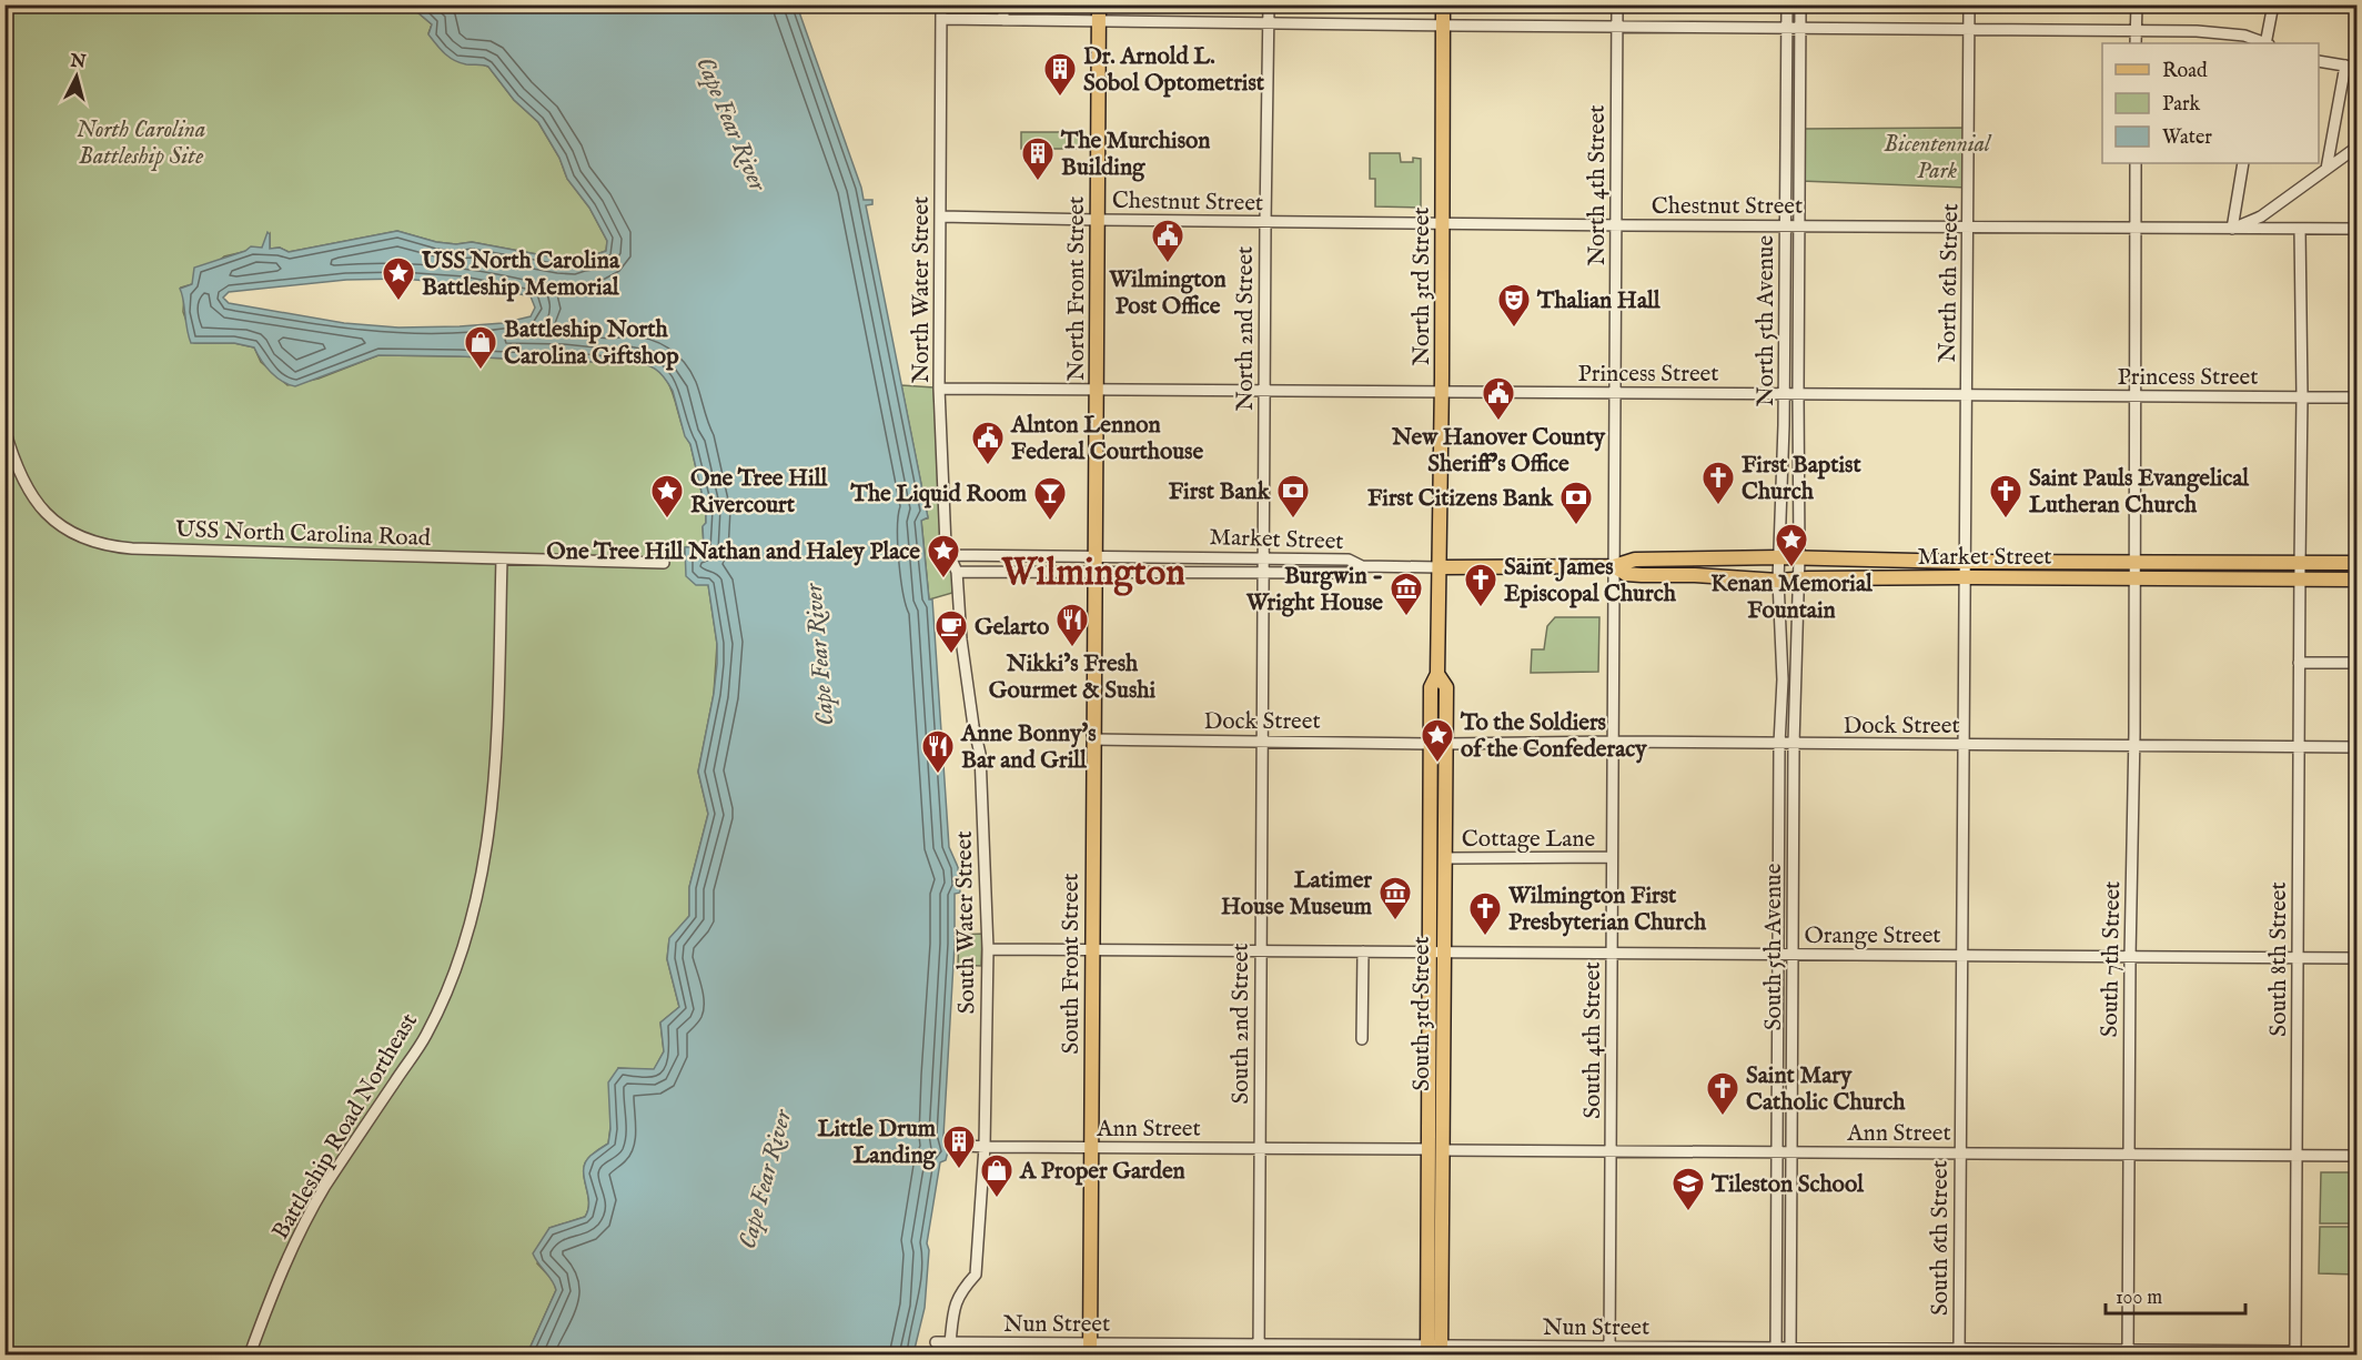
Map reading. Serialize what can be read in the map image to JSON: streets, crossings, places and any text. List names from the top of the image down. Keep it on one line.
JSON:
{"streets":{"main road":["North 3rd Street","North Front Street","Market Street","South Front Street","South 3rd Street"],"street":["North 4th Street","Chestnut Street","North 6th Street","North Water Street","North 5th Avenue","North 2nd Street","Princess Street","USS North Carolina Road","Dock Street","Cottage Lane","South Water Street","Orange Street","South 5th Avenue","South 7th Street","South 8th Street","South 2nd Street","South 4th Street","Battleship Road Northeast","Ann Street","South 6th Street","Nun Street"]},"crossings":[["North 4th Street","Chestnut Street"],["North 4th Street","Princess Street"],["North 4th Street","Market Street"],["North 4th Street","South 4th Street"],["Chestnut Street","North 6th Street"],["Chestnut Street","North 3rd Street"],["Chestnut Street","North Front Street"],["Chestnut Street","North Water Street"],["Chestnut Street","North 5th Avenue"],["Chestnut Street","North 2nd Street"],["Chestnut Street","South 7th Street"],["Chestnut Street","South 8th Street"],["North 6th Street","Princess Street"],["North 6th Street","Market Street"],["North 6th Street","South 6th Street"],["North 3rd Street","Princess Street"],["North 3rd Street","Market Street"],["North 3rd Street","South 3rd Street"],["North Front Street","Princess Street"],["North Front Street","Market Street"],["North Front Street","South Front Street"],["North Water Street","Princess Street"],["North Water Street","Market Street"],["North Water Street","South Water Street"],["North 5th Avenue","Princess Street"],["North 5th Avenue","Market Street"],["North 5th Avenue","South 5th Avenue"],["North 2nd Street","Princess Street"],["North 2nd Street","Market Street"],["North 2nd Street","South 2nd Street"],["Princess Street","South 7th Street"],["Princess Street","South 8th Street"],["USS North Carolina Road","Battleship Road Northeast"],["Market Street","South Water Street"],["Market Street","South 5th Avenue"],["Market Street","South 7th Street"],["Market Street","South 8th Street"],["Market Street","South Front Street"],["Market Street","South 3rd Street"],["Market Street","South 2nd Street"],["Market Street","South 4th Street"],["Market Street","South 6th Street"],["Dock Street","South 5th Avenue"],["Dock Street","South 7th Street"],["Dock Street","South 8th Street"],["Dock Street","South Front Street"],["Dock Street","South 3rd Street"],["Dock Street","South 2nd Street"],["Dock Street","South 4th Street"],["Dock Street","South 6th Street"],["Cottage Lane","South 3rd Street"],["Cottage Lane","South 4th Street"],["South Water Street","Orange Street"],["South Water Street","Ann Street"],["South Water Street","Nun Street"],["Orange Street","South 5th Avenue"],["Orange Street","South 7th Street"],["Orange Street","South 8th Street"],["Orange Street","South Front Street"],["Orange Street","South 3rd Street"],["Orange Street","South 2nd Street"],["Orange Street","South 4th Street"],["Orange Street","South 6th Street"],["South 5th Avenue","Ann Street"],["South 5th Avenue","Nun Street"],["South 7th Street","Ann Street"],["South 7th Street","Nun Street"],["South 8th Street","Ann Street"],["South 8th Street","Nun Street"],["South Front Street","Ann Street"],["South Front Street","Nun Street"],["South 3rd Street","Ann Street"],["South 3rd Street","Nun Street"],["South 2nd Street","Ann Street"],["South 2nd Street","Nun Street"],["South 4th Street","Ann Street"],["South 4th Street","Nun Street"],["Ann Street","South 6th Street"],["South 6th Street","Nun Street"]],"districts":["Wilmington"],"water":["Cape Fear River"],"parks":["North Carolina Battleship Site","Bicentennial Park"],"places":{"building":["Dr. Arnold L. Sobol Optometrist","The Murchison Building","Little Drum Landing"],"public building":["Wilmington Post Office","New Hanover County Sheriff's Office","Alnton Lennon Federal Courthouse"],"place":["USS North Carolina Battleship Memorial","One Tree Hill Rivercourt","Kenan Memorial Fountain","One Tree Hill Nathan and Haley Place","To the Soldiers of the Confederacy"],"theatre":["Thalian Hall"],"shop":["Battleship North Carolina Giftshop","A Proper Garden"],"church":["First Baptist Church","Saint Pauls Evangelical Lutheran Church","Saint James Episcopal Church","Wilmington First Presbyterian Church","Saint Mary Catholic Church"],"bank":["First Bank","First Citizens Bank"],"bar":["The Liquid Room"],"museum":["Burgwin - Wright House","Latimer House Museum"],"restaurant":["Nikki’s Fresh Gourmet & Sushi","Anne Bonny's Bar and Grill"],"cafe":["Gelarto"],"school or university":["Tileston School"]},"legend":["Road","Park","Water"],"scale_bar":"100 m","north":"top"}
